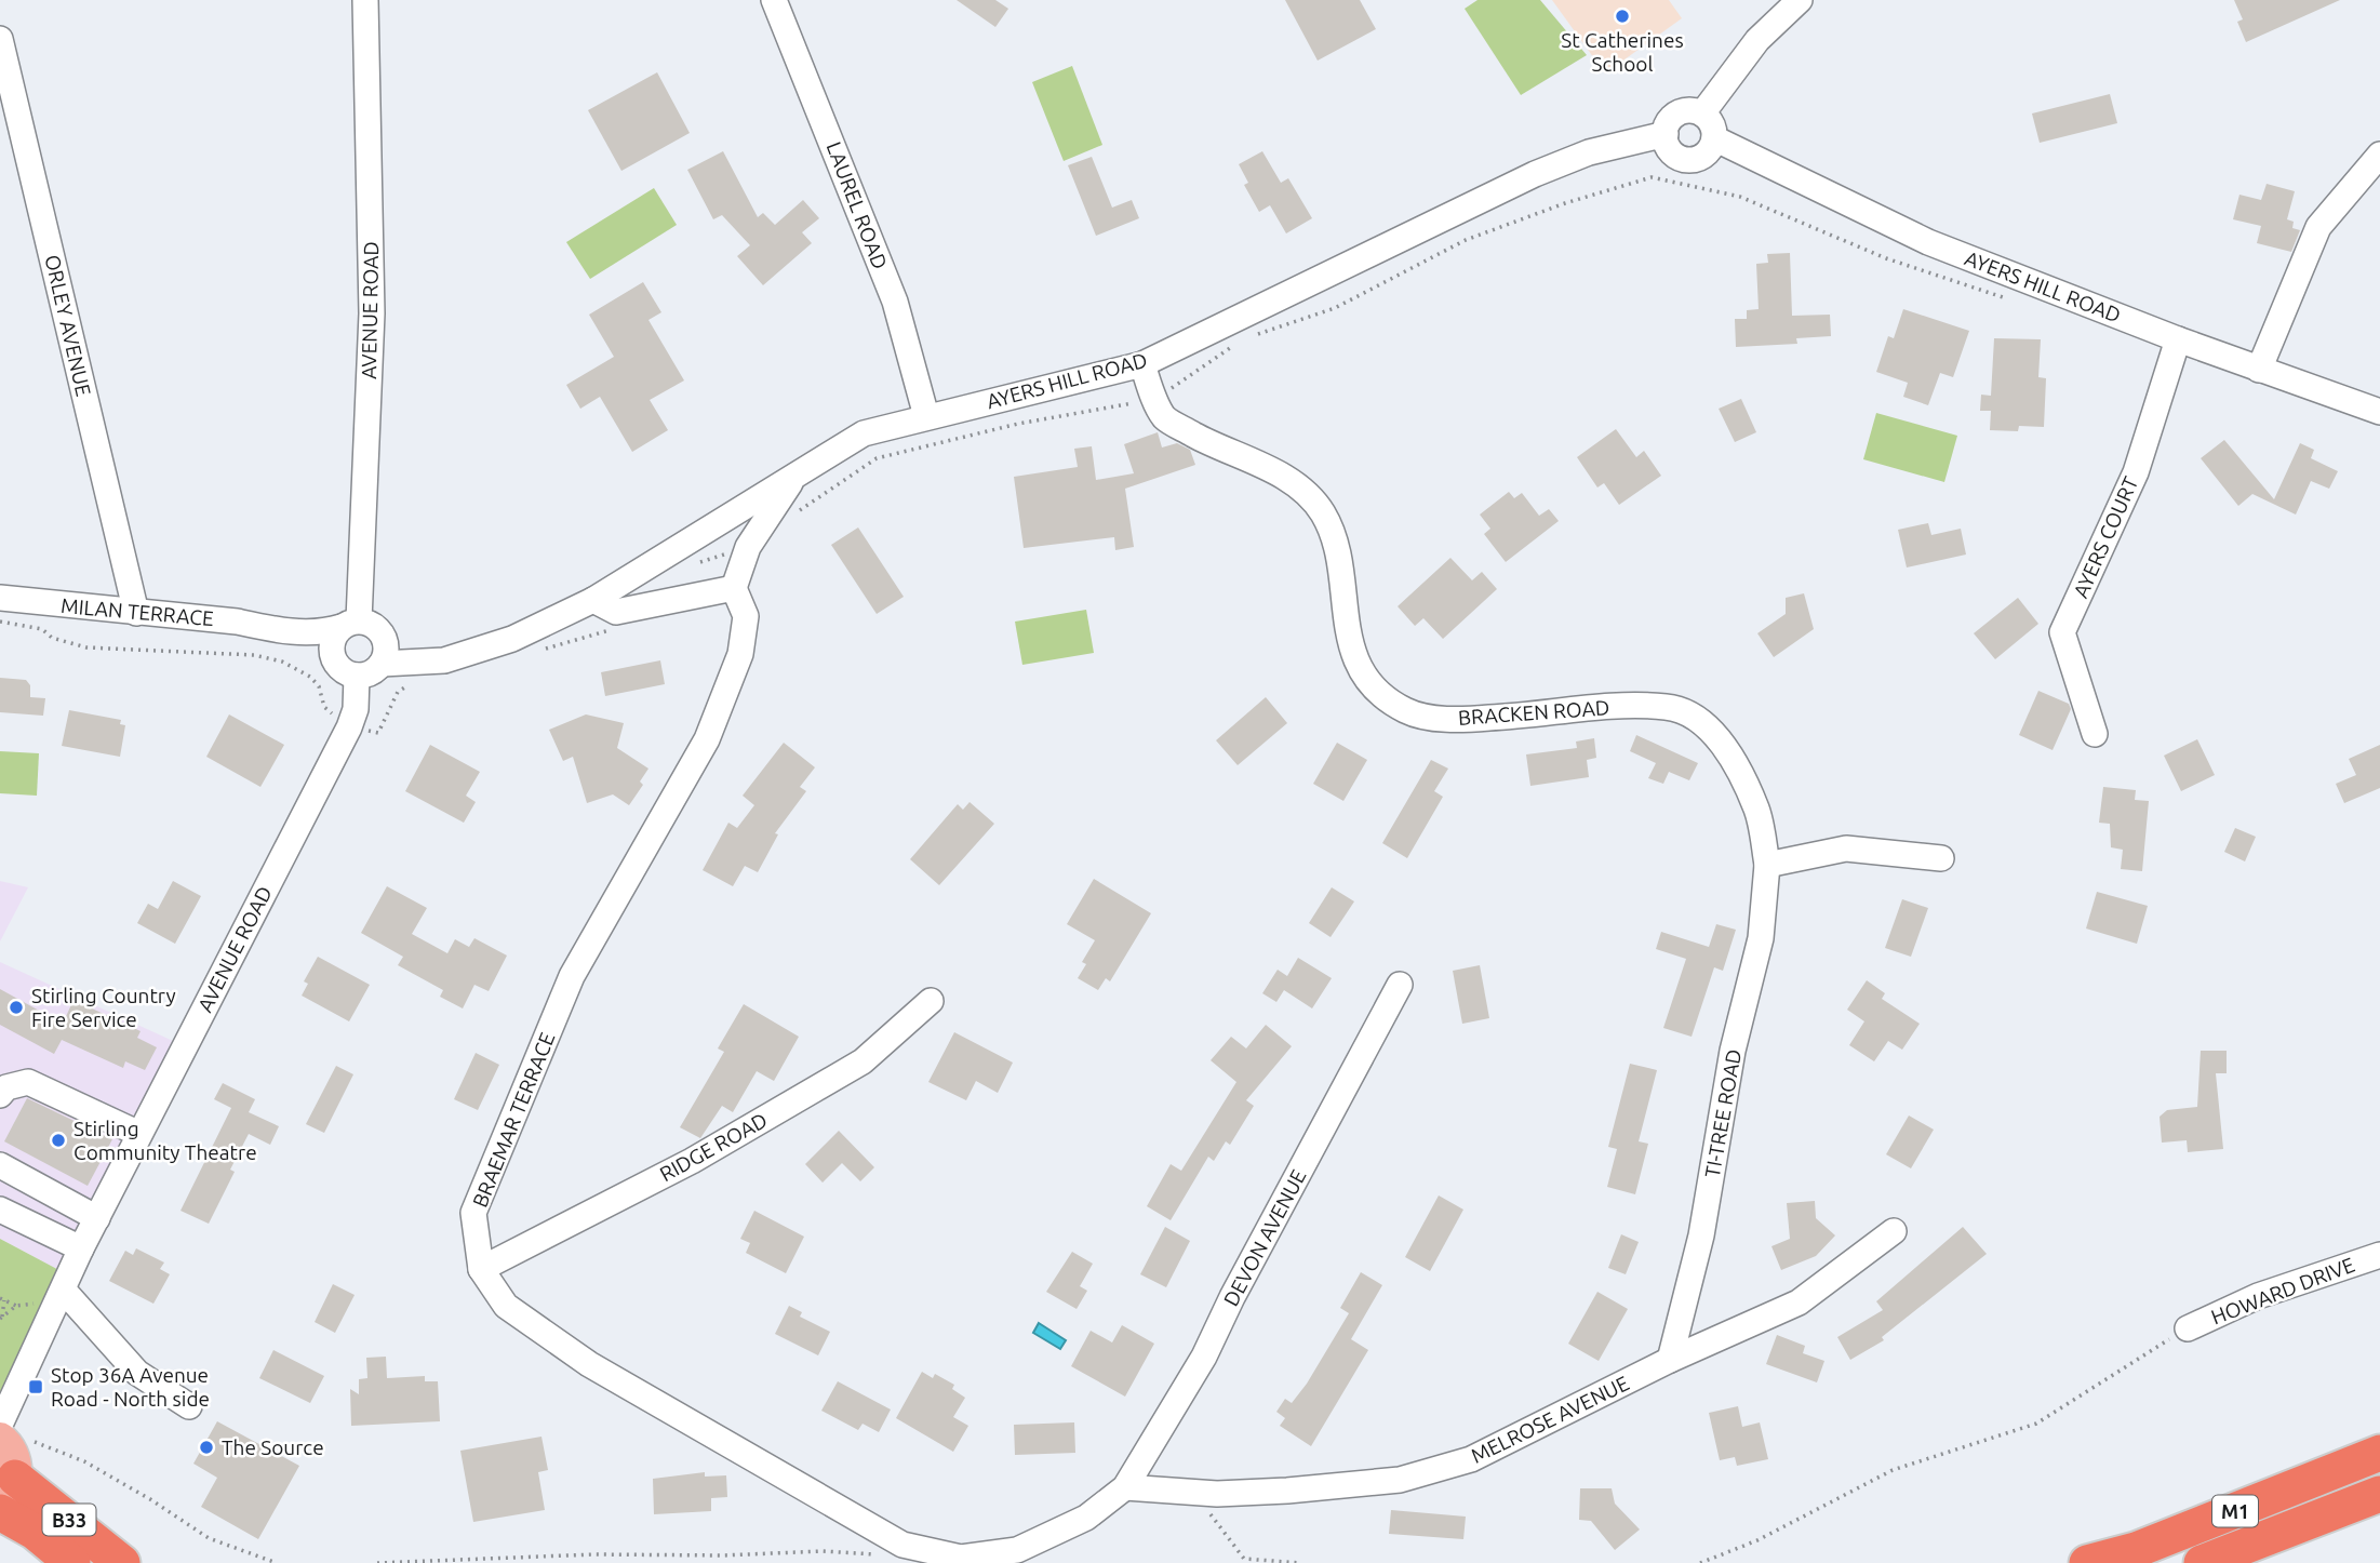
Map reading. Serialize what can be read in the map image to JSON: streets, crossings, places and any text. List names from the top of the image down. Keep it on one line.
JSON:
{"streets":{"highway":["M1","B33"],"street":["LAUREL ROAD","AYERS HILL ROAD","AVENUE ROAD","ORLEY AVENUE","AYERS COURT","MILAN TERRACE","BRACKEN ROAD","TI-TREE ROAD","BRAEMAR TERRACE","RIDGE ROAD","DEVON AVENUE","HOWARD DRIVE","MELROSE AVENUE"]},"crossings":[["LAUREL ROAD","AYERS HILL ROAD"],["AYERS HILL ROAD","AVENUE ROAD"],["AYERS HILL ROAD","AYERS COURT"],["AYERS HILL ROAD","MILAN TERRACE"],["AYERS HILL ROAD","BRACKEN ROAD"],["AVENUE ROAD","MILAN TERRACE"],["AVENUE ROAD","B33"],["ORLEY AVENUE","MILAN TERRACE"],["BRACKEN ROAD","TI-TREE ROAD"],["TI-TREE ROAD","MELROSE AVENUE"],["BRAEMAR TERRACE","RIDGE ROAD"],["BRAEMAR TERRACE","DEVON AVENUE"],["BRAEMAR TERRACE","MELROSE AVENUE"],["DEVON AVENUE","MELROSE AVENUE"]],"places":{"other":["St Catherines School","Stirling Country Fire Service","Stirling Community Theatre","The Source"],"transit":["Stop 36A Avenue Road - North side"]}}
